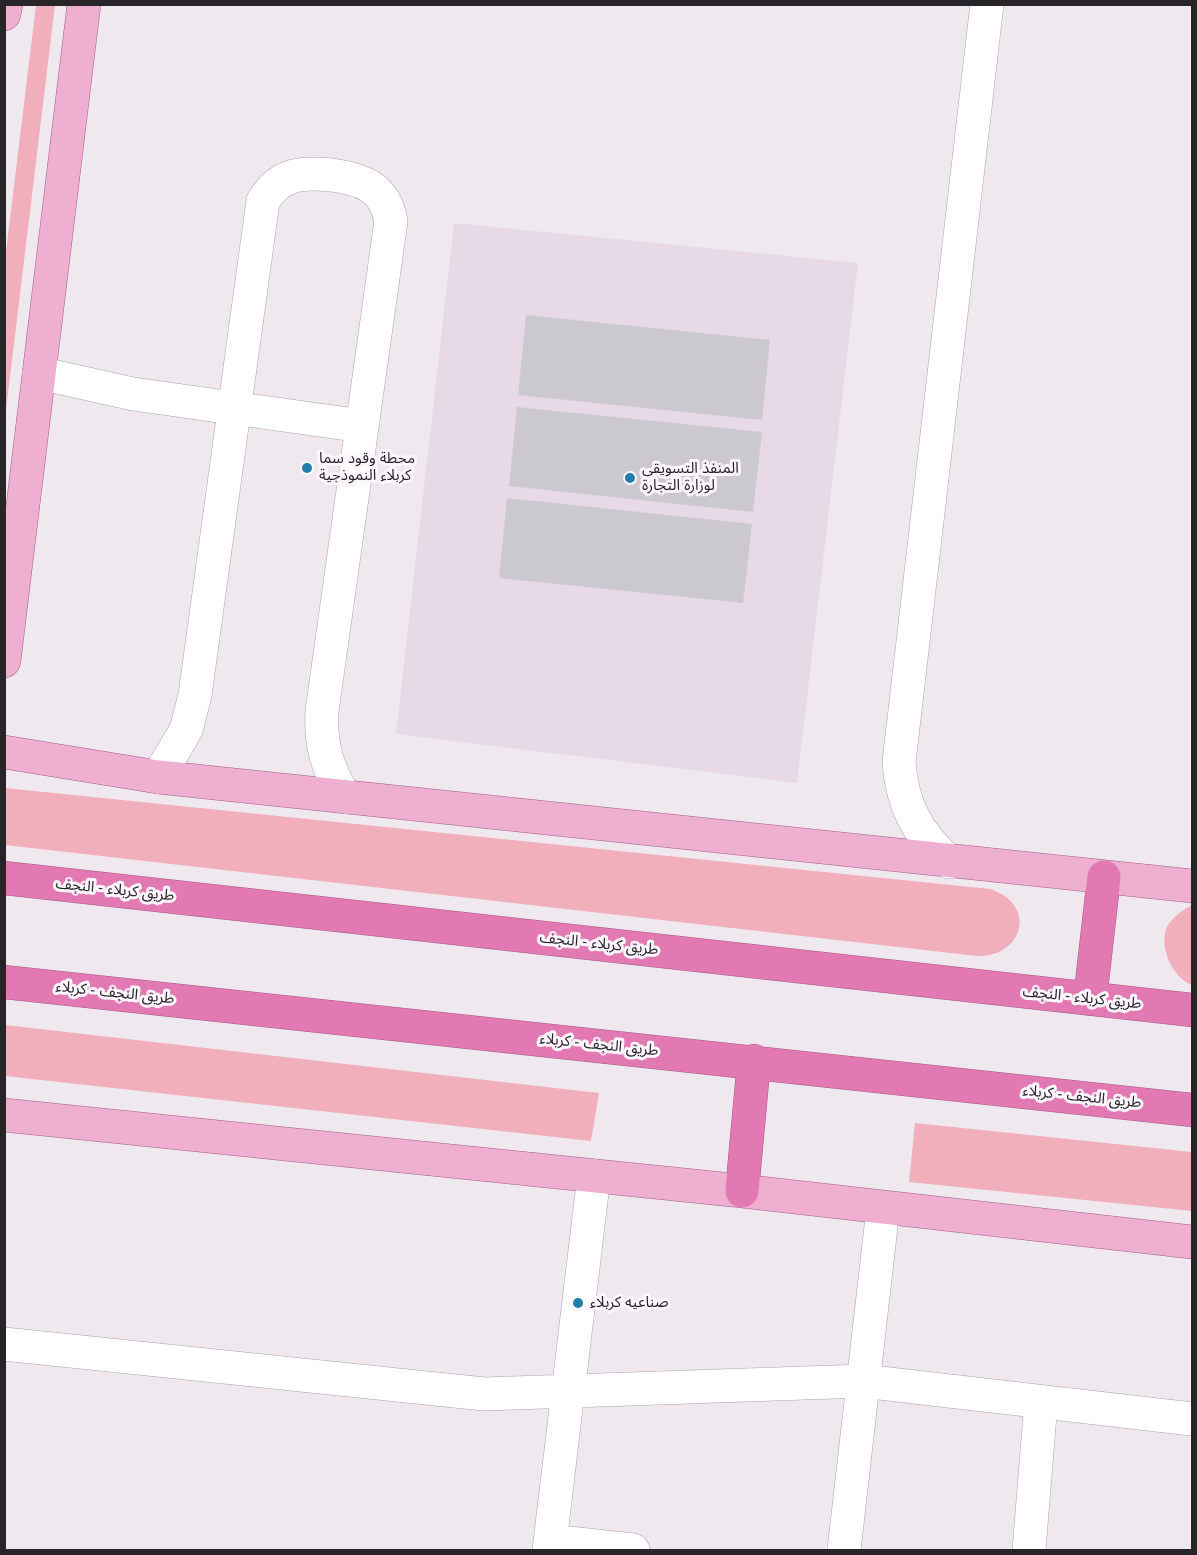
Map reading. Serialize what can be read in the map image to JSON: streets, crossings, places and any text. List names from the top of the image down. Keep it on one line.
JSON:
{"streets":{"highway":["طريق كربلاء - النجف","طريق النجف - كربلاء"]},"places":["محطة وقود سما كربلاء النموذجية","المنفذ التسويقي لوزارة التجارة","صناعيه كربلاء"]}
